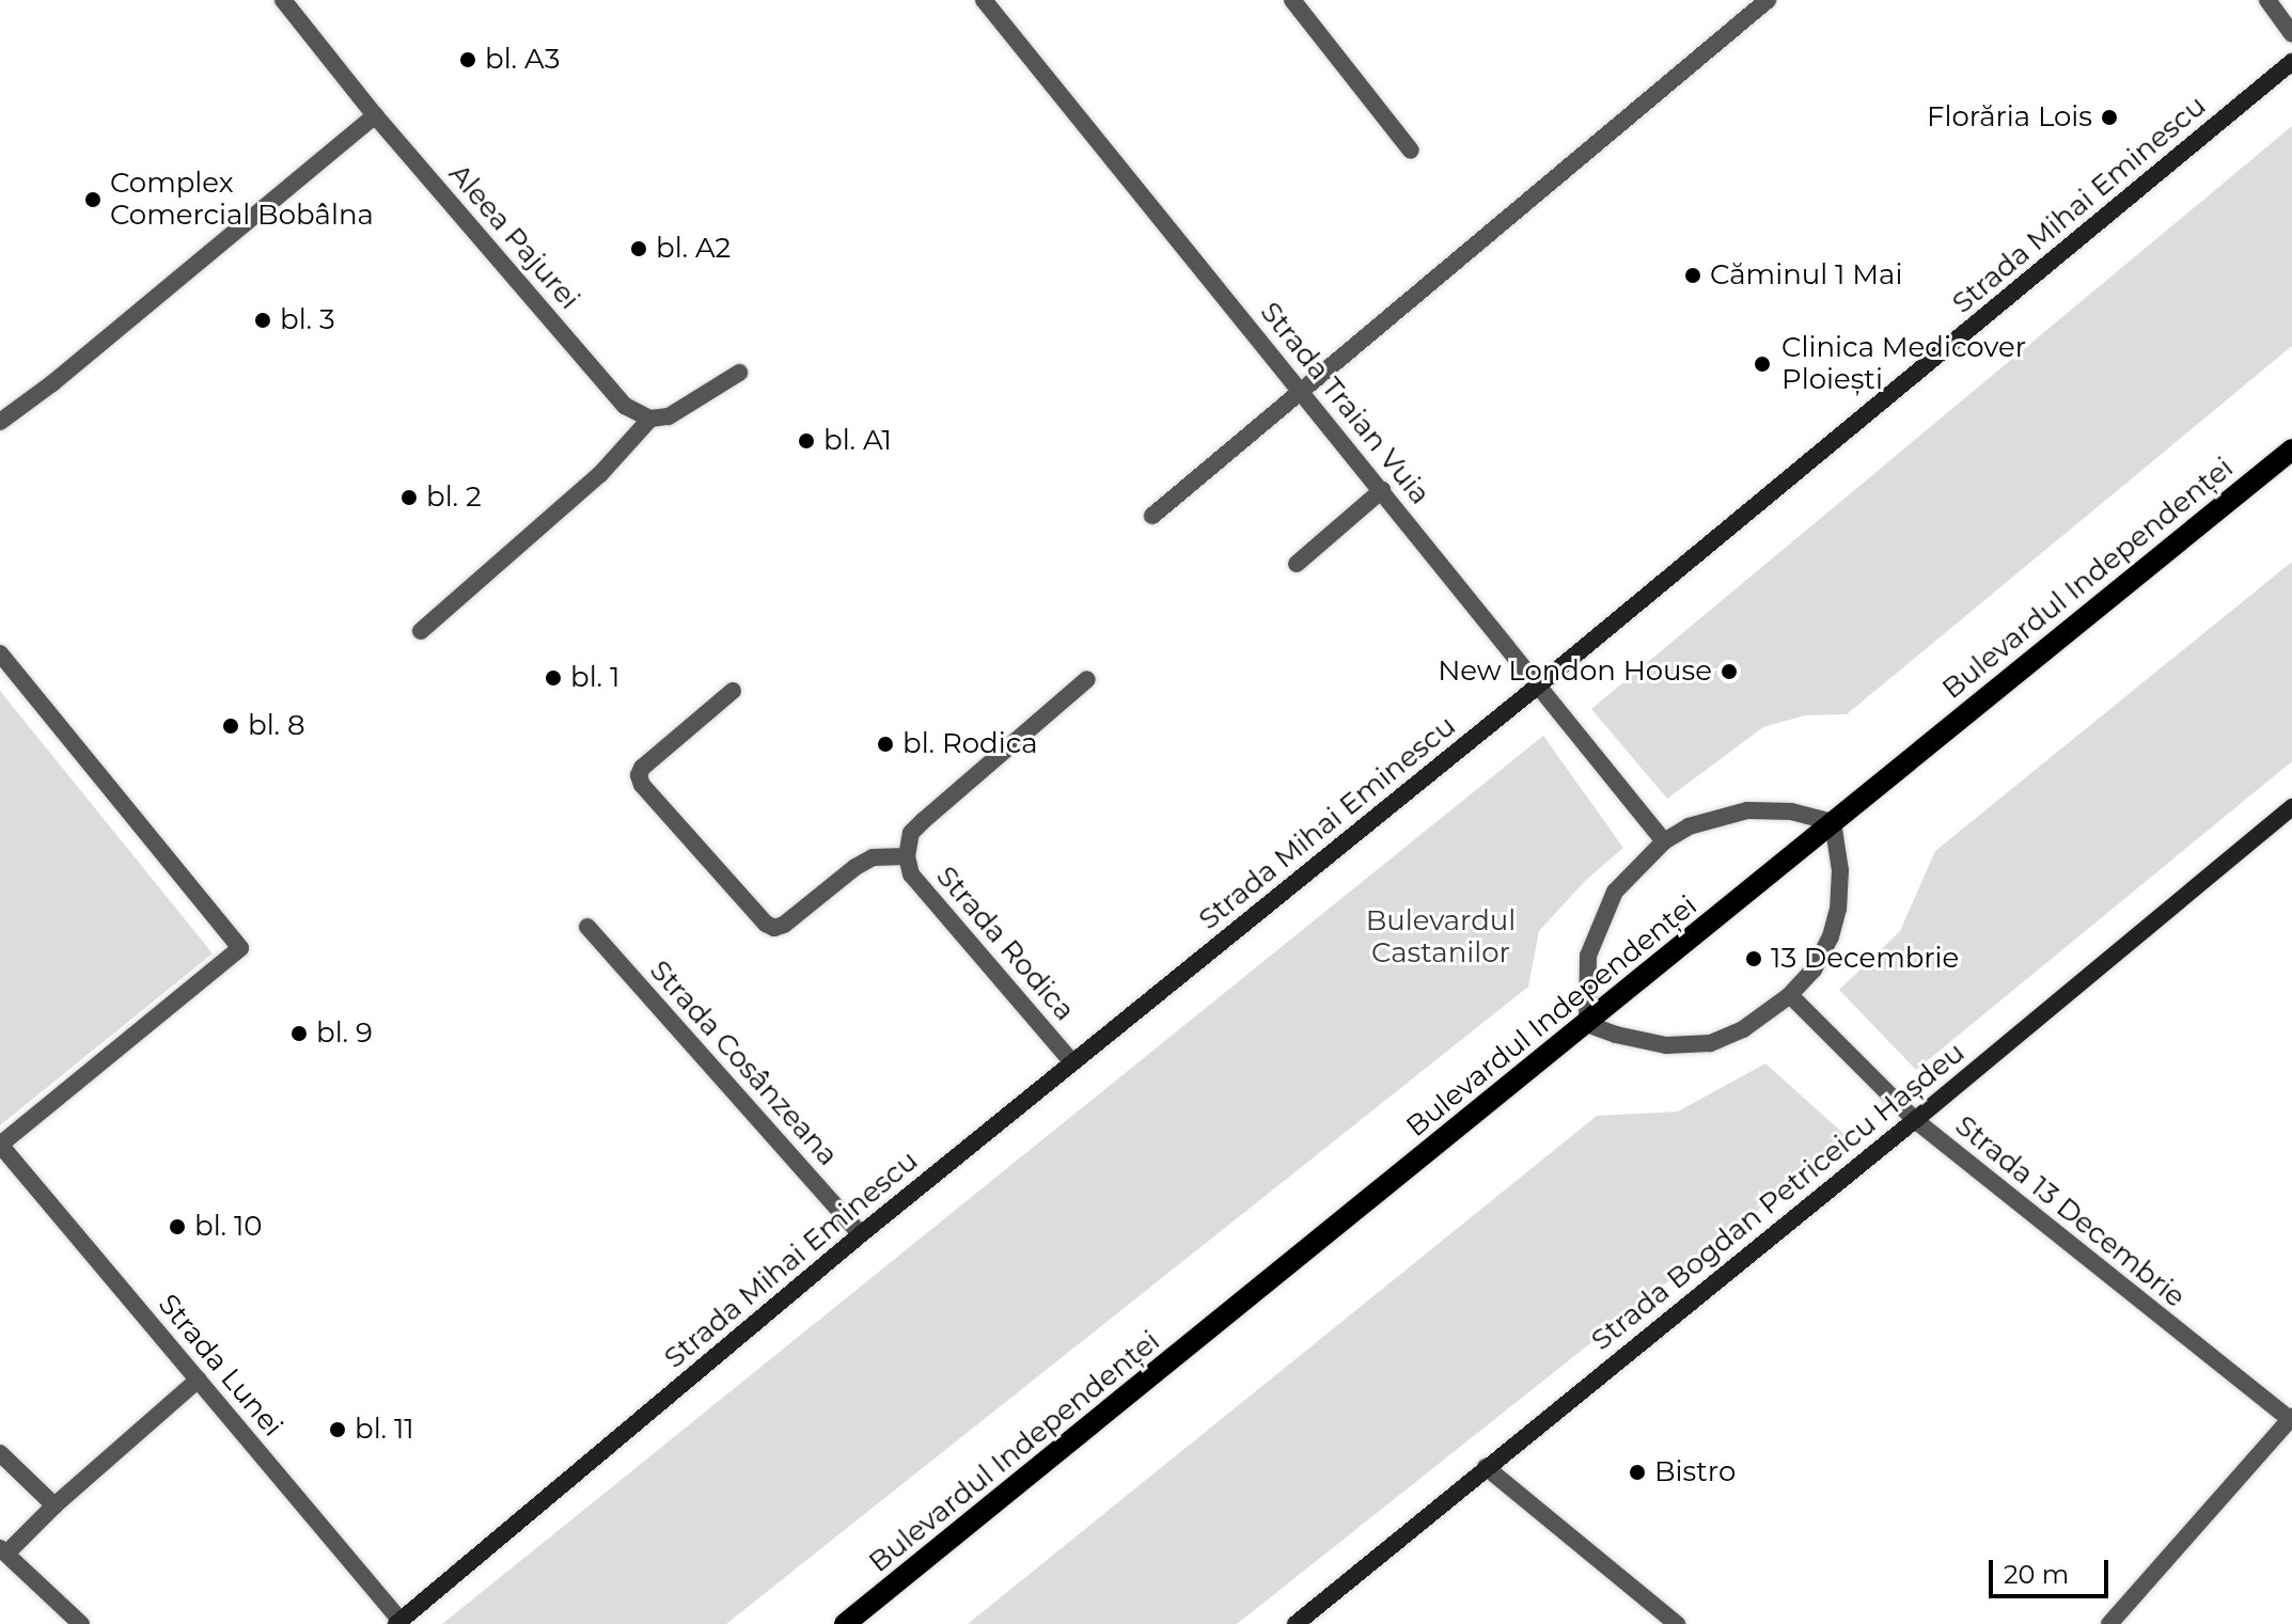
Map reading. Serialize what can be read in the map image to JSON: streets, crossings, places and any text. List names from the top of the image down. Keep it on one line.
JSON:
{"streets":{"main road":["Bulevardul Independenței"],"street":["Strada Mihai Eminescu","Aleea Pajurei","Strada Traian Vuia","Strada Rodica","Strada Cosânzeana","Strada Bogdan Petriceicu Hașdeu","Strada 13 Decembrie","Strada Lunei"]},"crossings":[["Strada Mihai Eminescu","Strada Traian Vuia"],["Strada Mihai Eminescu","Strada Rodica"],["Strada Mihai Eminescu","Strada Cosânzeana"],["Strada Mihai Eminescu","Strada Lunei"],["Strada Bogdan Petriceicu Hașdeu","Strada 13 Decembrie"]],"parks":["Bulevardul Castanilor"],"places":["bl. A3","Florăria Lois","Complex Comercial Bobâlna","bl. A2","Căminul 1 Mai","bl. 3","Clinica Medicover Ploiești","bl. A1","bl. 2","New London House","bl. 1","bl. 8","bl. Rodica","13 Decembrie","bl. 9","bl. 10","bl. 11","Bistro"],"scale_bar":"20 m"}
